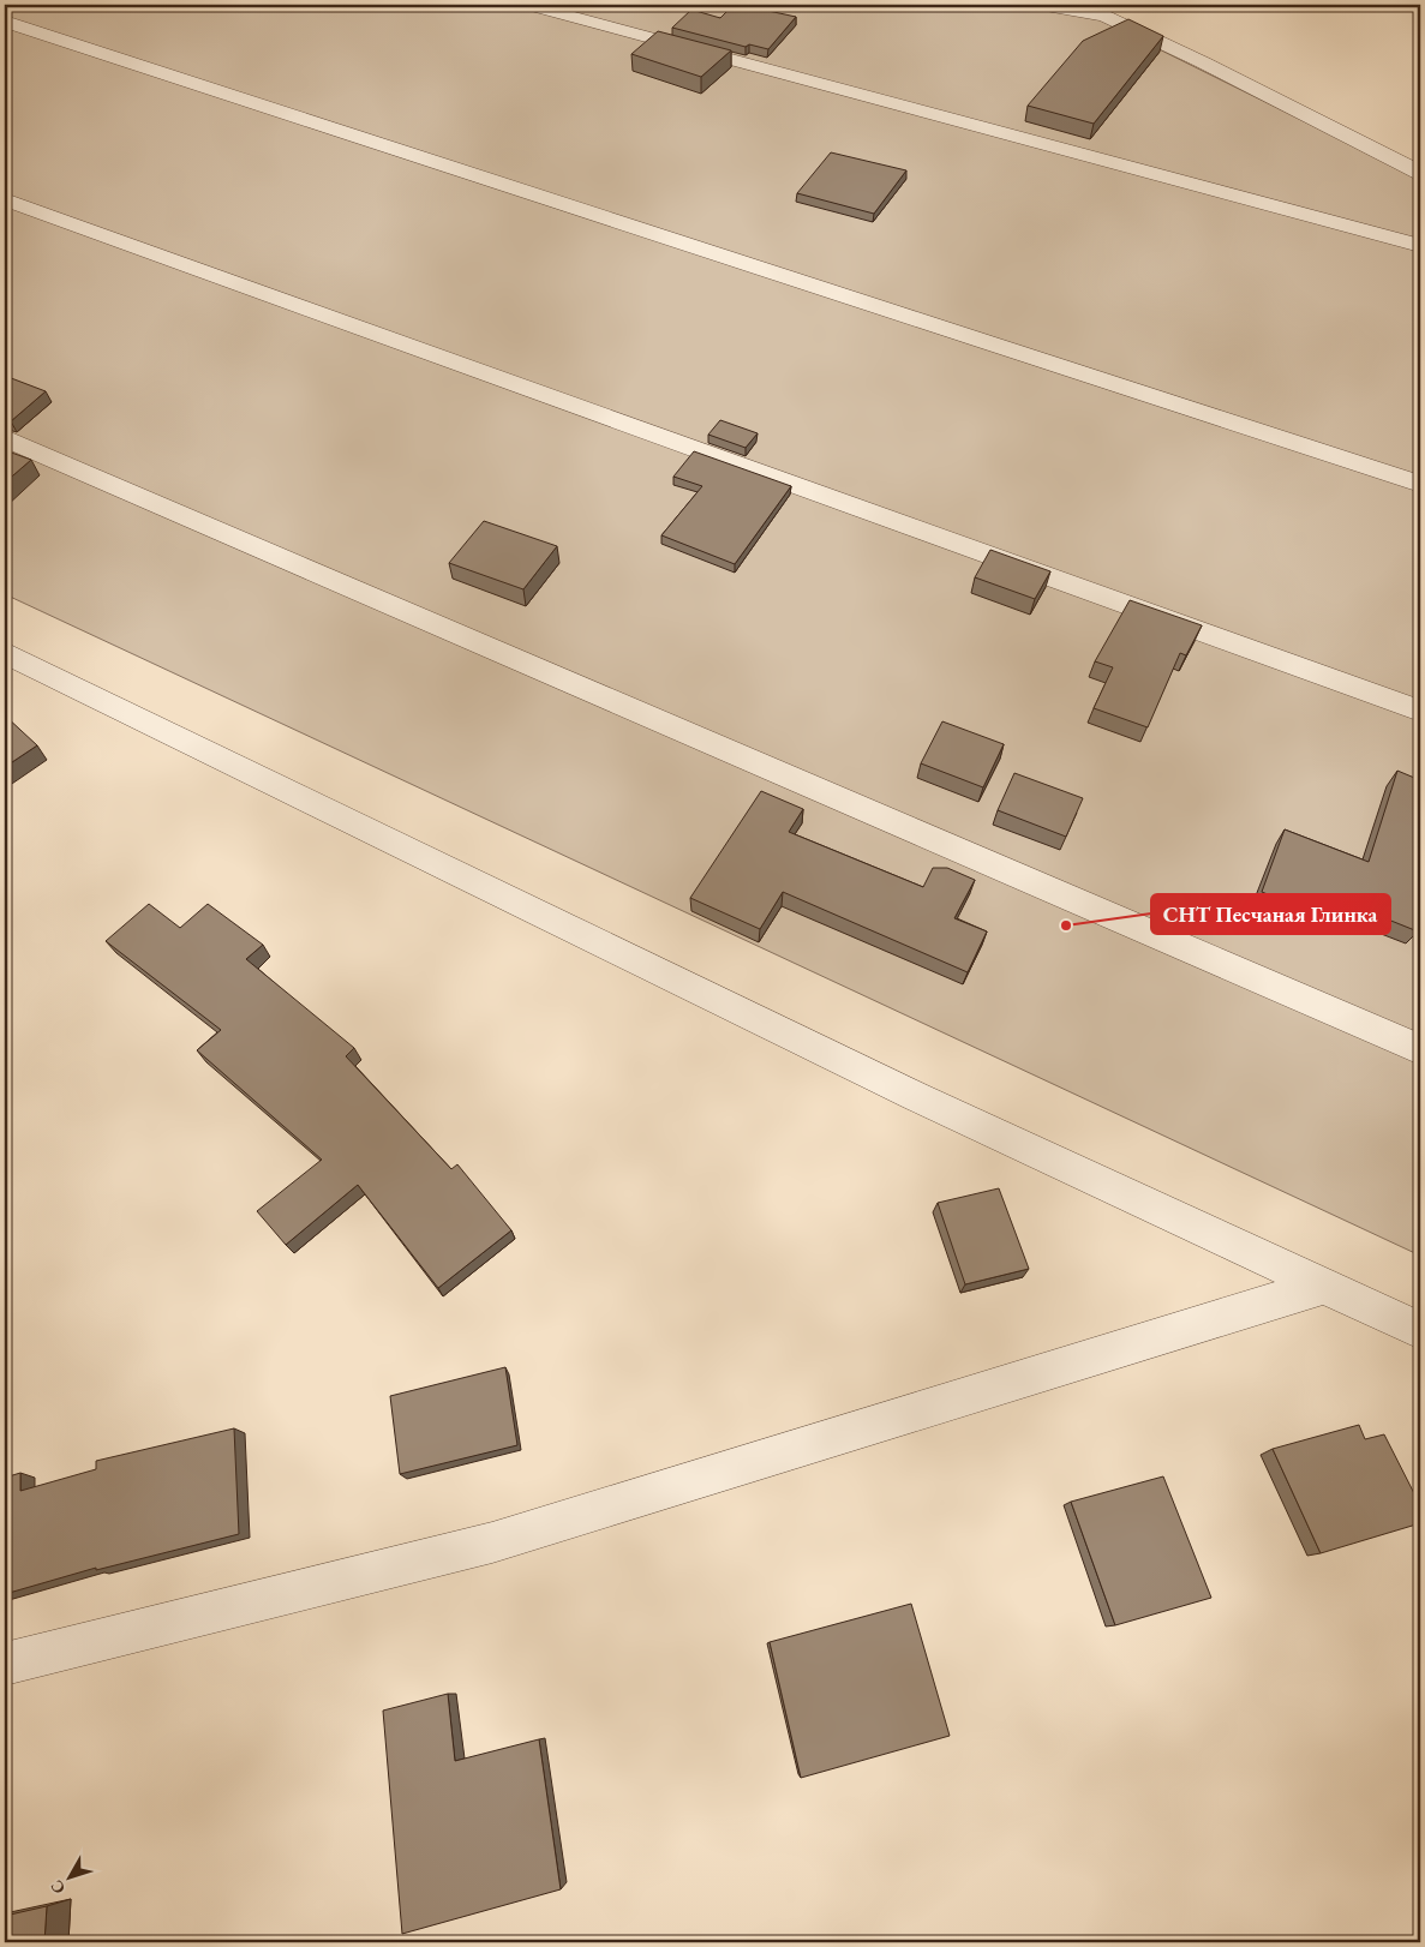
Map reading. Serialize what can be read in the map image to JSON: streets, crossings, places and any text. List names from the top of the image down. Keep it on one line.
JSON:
{"places":["СНТ Песчаная Глинка"],"north":"bottom left"}
